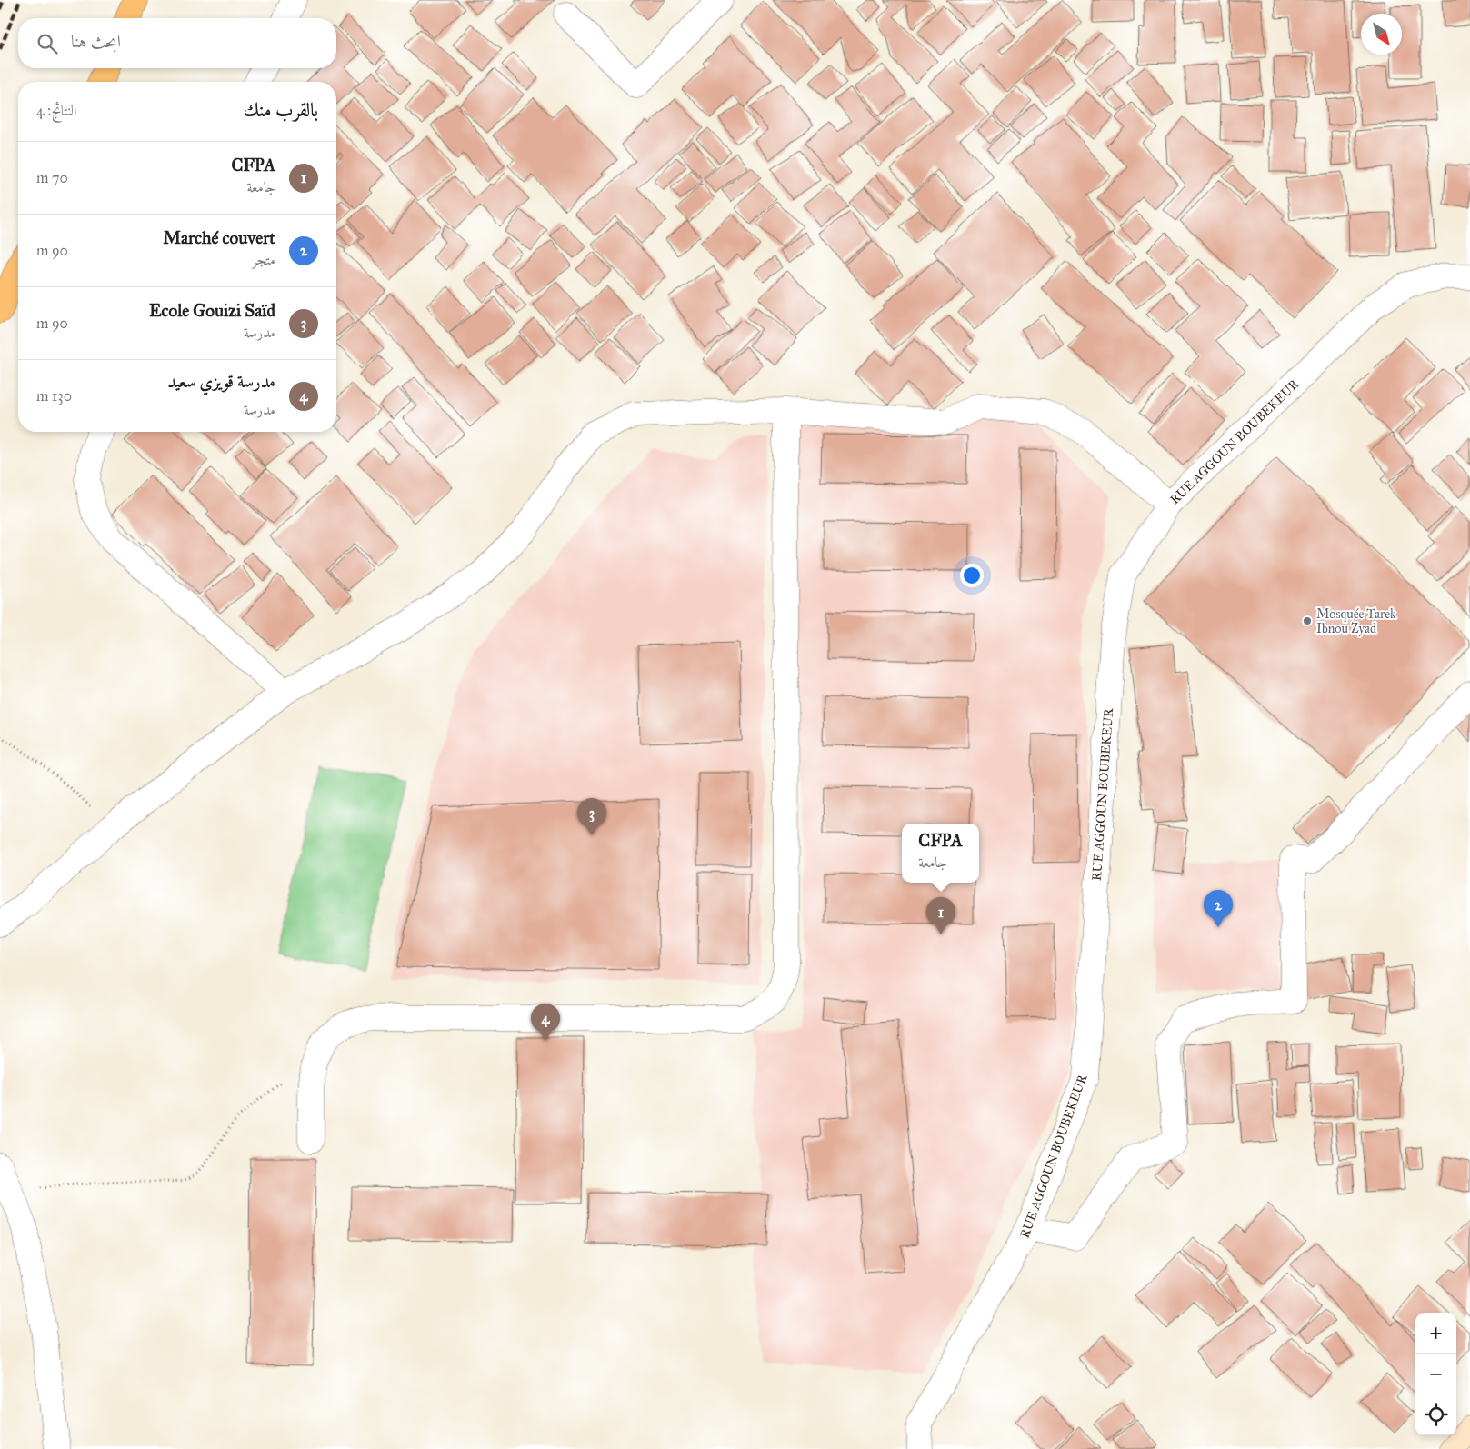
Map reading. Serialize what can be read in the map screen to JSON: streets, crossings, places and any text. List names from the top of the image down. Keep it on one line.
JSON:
{"streets":{"street":["RUE AGGOUN BOUBEKEUR"]},"places":["Mosquée Tarek Ibnou Zyad"],"north":"bottom right","page":{"search":"ابحث هنا","heading":["بالقرب منك","النتائج: 4"],"list":[{"mark":"1","name":"CFPA","note":"جامعة","value":"70 m"},{"mark":"2","name":"Marché couvert","note":"متجر","value":"90 m"},{"mark":"3","name":"Ecole Gouizi Saïd","note":"مدرسة","value":"90 m"},{"mark":"4","name":"مدرسة قويزي سعيد","note":"مدرسة","value":"130 m"}],"pins":["3","2","1","4"],"popup":["CFPA","جامعة"],"map_buttons":["+","−"]}}
